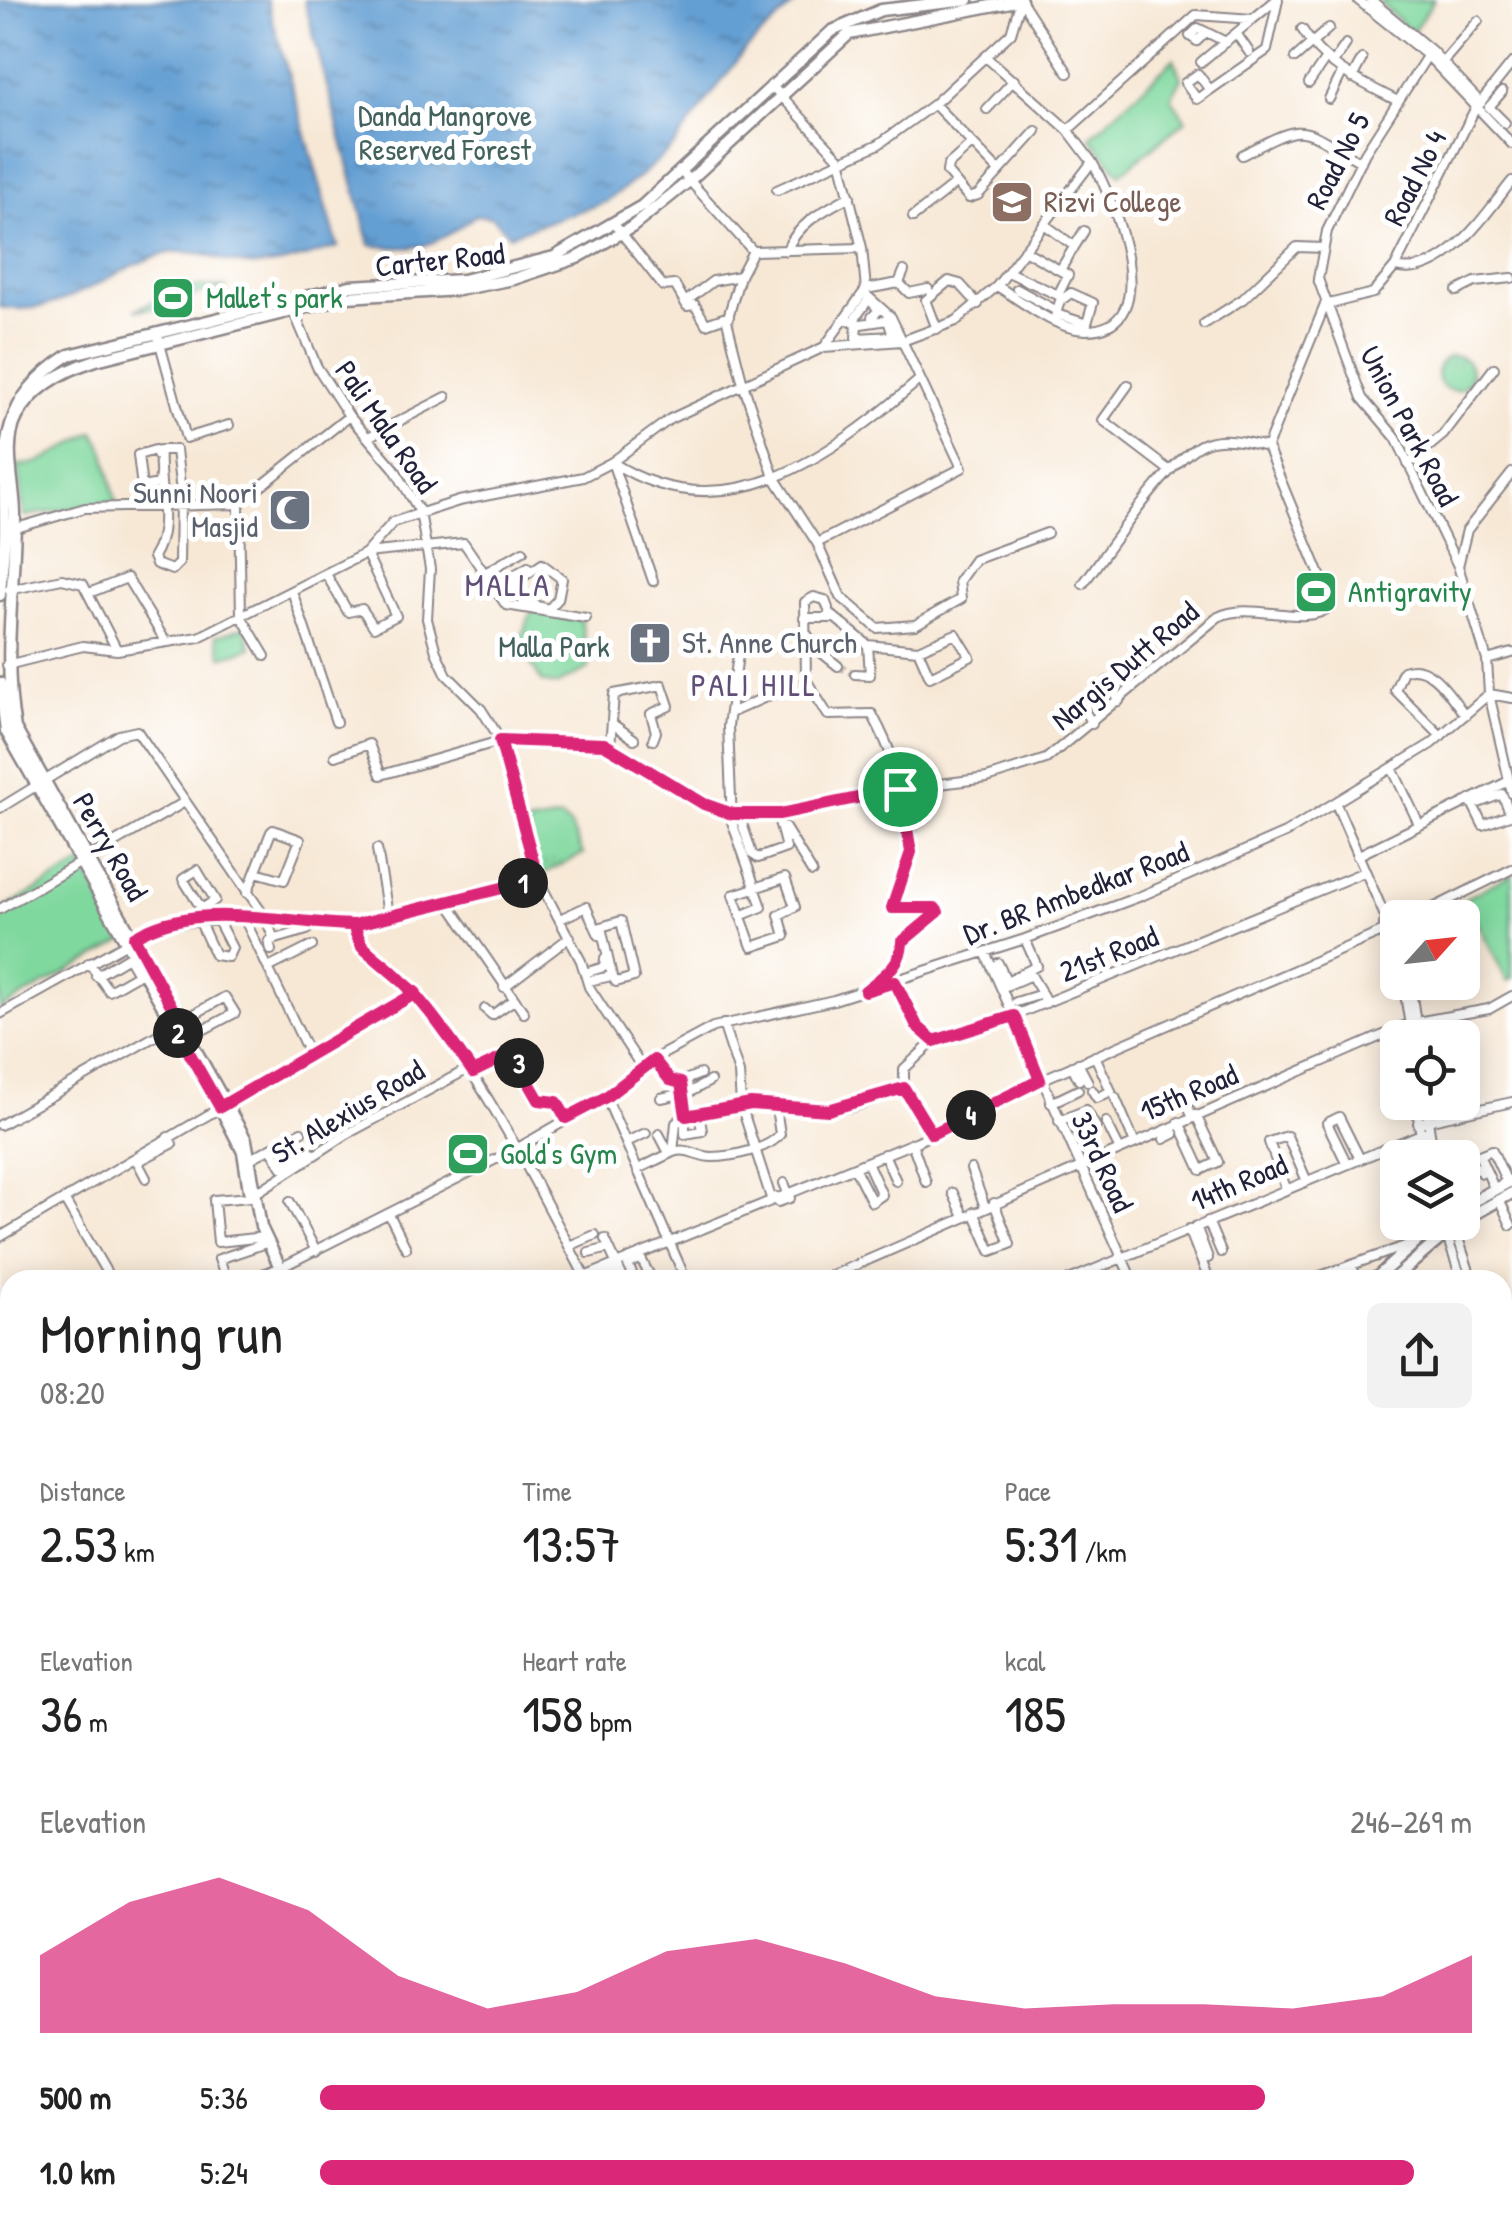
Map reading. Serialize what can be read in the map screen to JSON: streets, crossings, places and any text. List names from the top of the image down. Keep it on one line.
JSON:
{"streets":{"main road":["Carter Road","Perry Road"],"street":["Road No 5","Road No 4","Union Park Road","Pali Mala Road","Nargis Dutt Road","Dr. BR Ambedkar Road","21st Road","15th Road","St. Alexius Road","33rd Road","14th Road"]},"crossings":[["Road No 5","Union Park Road"],["Carter Road","Pali Mala Road"],["Carter Road","Perry Road"],["Pali Mala Road","Nargis Dutt Road"],["Pali Mala Road","Dr. BR Ambedkar Road"],["Perry Road","St. Alexius Road"],["Dr. BR Ambedkar Road","St. Alexius Road"],["Dr. BR Ambedkar Road","33rd Road"],["21st Road","33rd Road"],["15th Road","33rd Road"],["33rd Road","14th Road"]],"districts":["MALLA","PALI HILL"],"parks":["Danda Mangrove Reserved Forest","Malla Park"],"places":{"school or university":["Rizvi College"],"sports":["Mallet's park","Antigravity","Gold's Gym"],"mosque":["Sunni Noori Masjid"],"church":["St. Anne Church"]},"north":"top right","page":{"pins":["1","2","3","4"],"heading":["Morning run","08:20"],"stats":[["Distance","2.53 km"],["Time","13:57"],["Pace","5:31 /km"],["Elevation","36 m"],["Heart rate","158 bpm"],["kcal","185"]],"chart":["Elevation","246–269 m"],"list":[{"name":"500 m","note":"5:36"},{"name":"1.0 km","note":"5:24"}]}}
